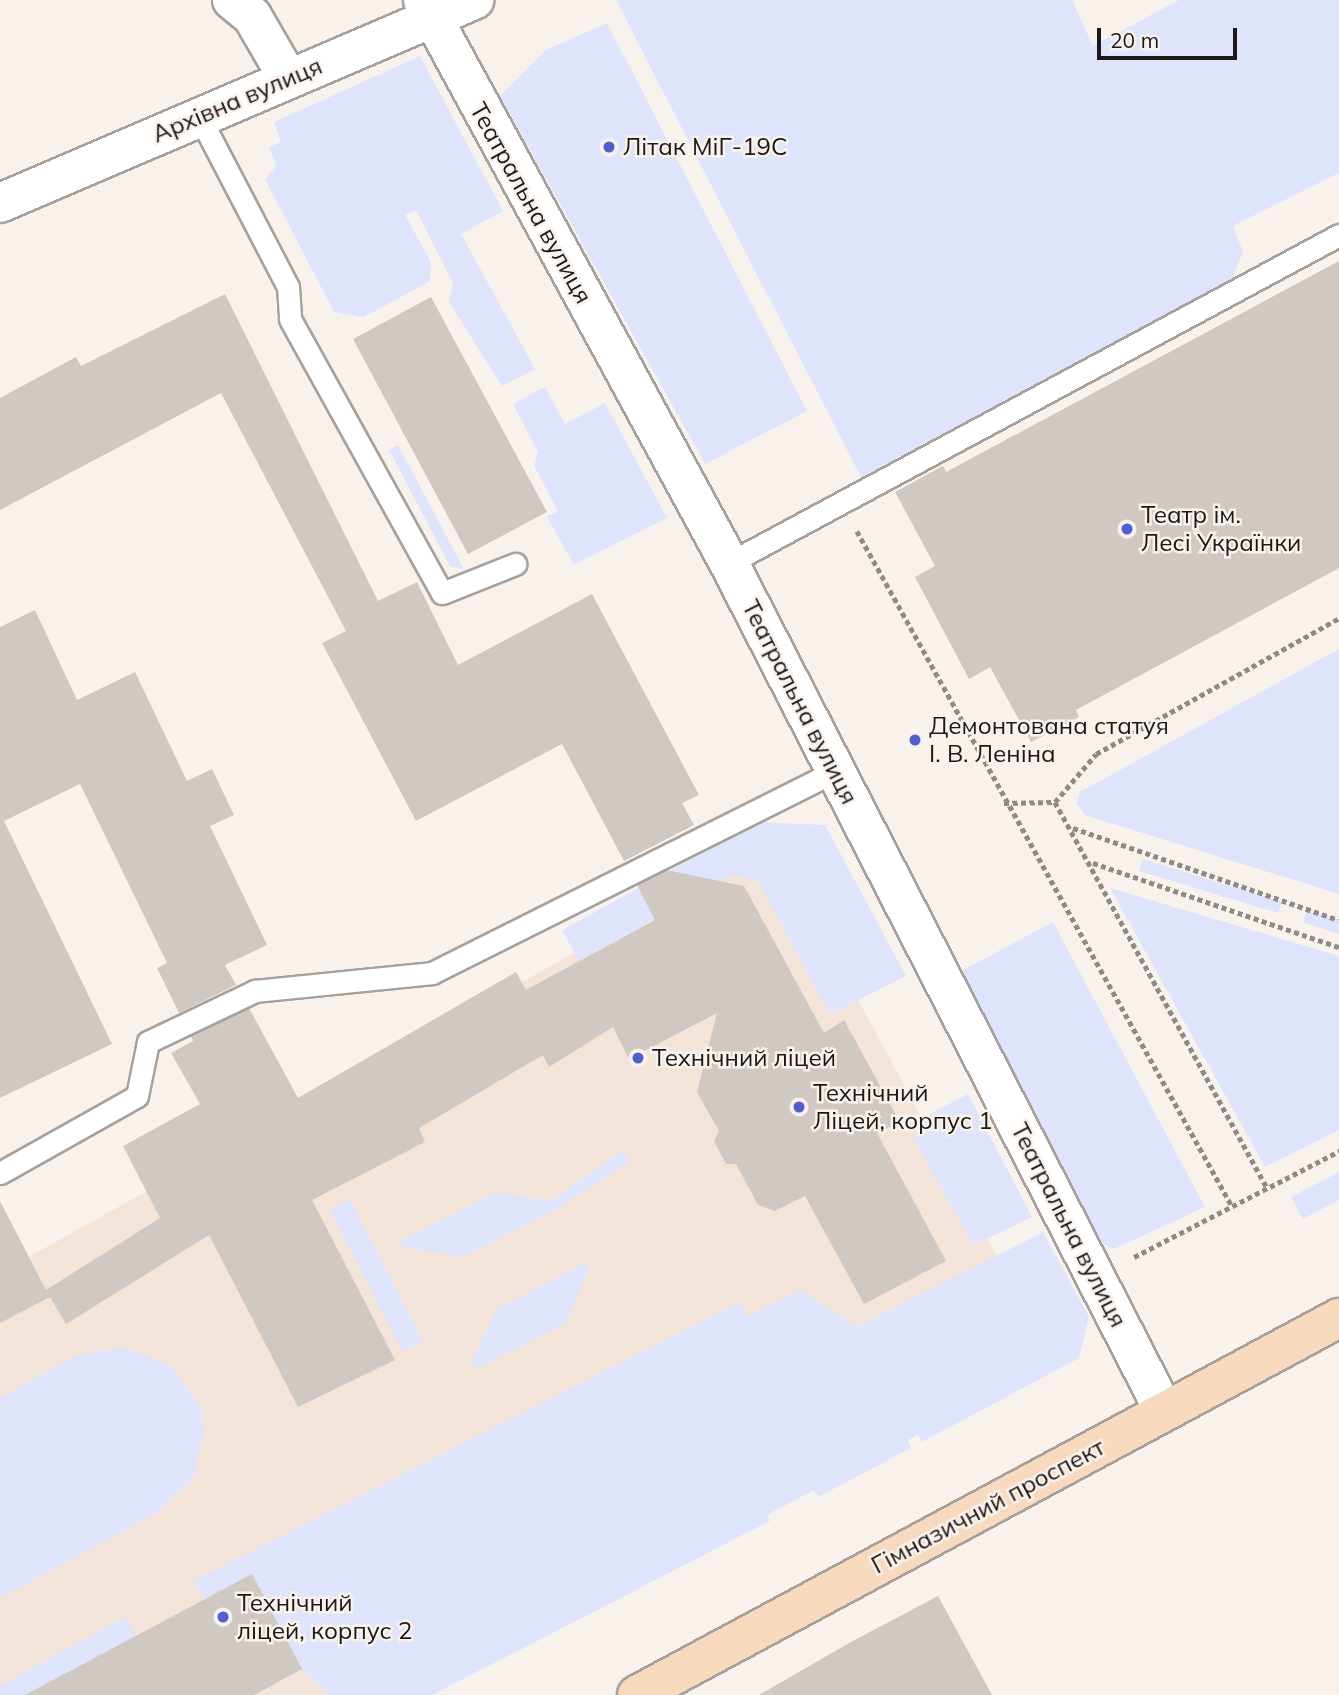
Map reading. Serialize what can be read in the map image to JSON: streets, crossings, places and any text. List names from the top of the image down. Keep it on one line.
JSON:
{"streets":{"main road":["Гімназичний проспект"],"street":["Архівна вулиця","Театральна вулиця"]},"crossings":[["Архівна вулиця","Театральна вулиця"],["Театральна вулиця","Гімназичний проспект"]],"places":["Літак МіГ-19С","Театр ім. Лесі Українки","Демонтована статуя І. В. Леніна","Технічний ліцей","Технічний Ліцей, корпус 1","Технічний ліцей, корпус 2"],"scale_bar":"20 m"}
